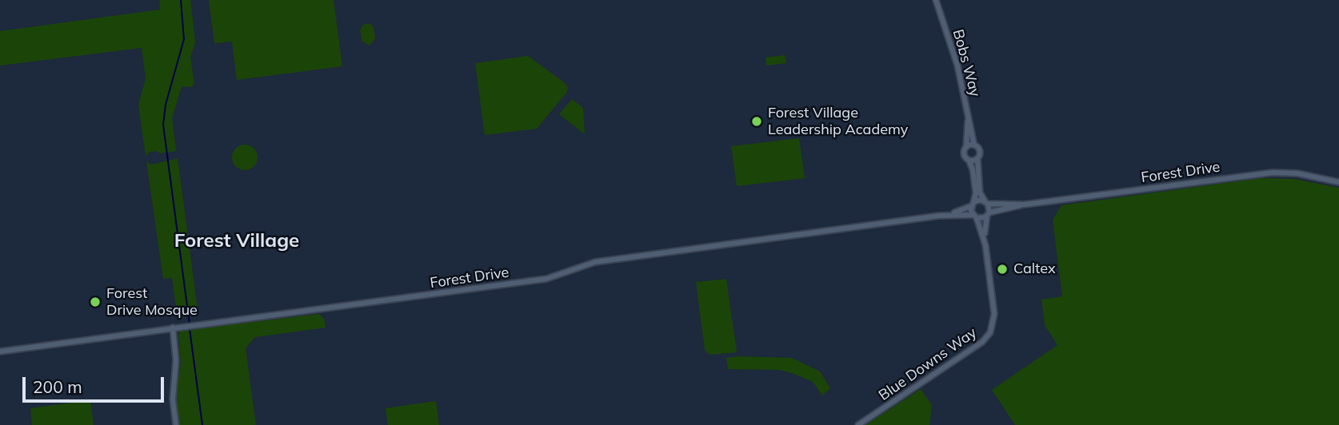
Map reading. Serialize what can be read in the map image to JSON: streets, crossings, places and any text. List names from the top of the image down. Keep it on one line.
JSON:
{"streets":{"street":["Bobs Way","Forest Drive","Blue Downs Way"]},"crossings":[["Forest Drive","Blue Downs Way"]],"districts":["Forest Village"],"places":["Forest Village Leadership Academy","Caltex","Forest Drive Mosque"],"scale_bar":"200 m"}
